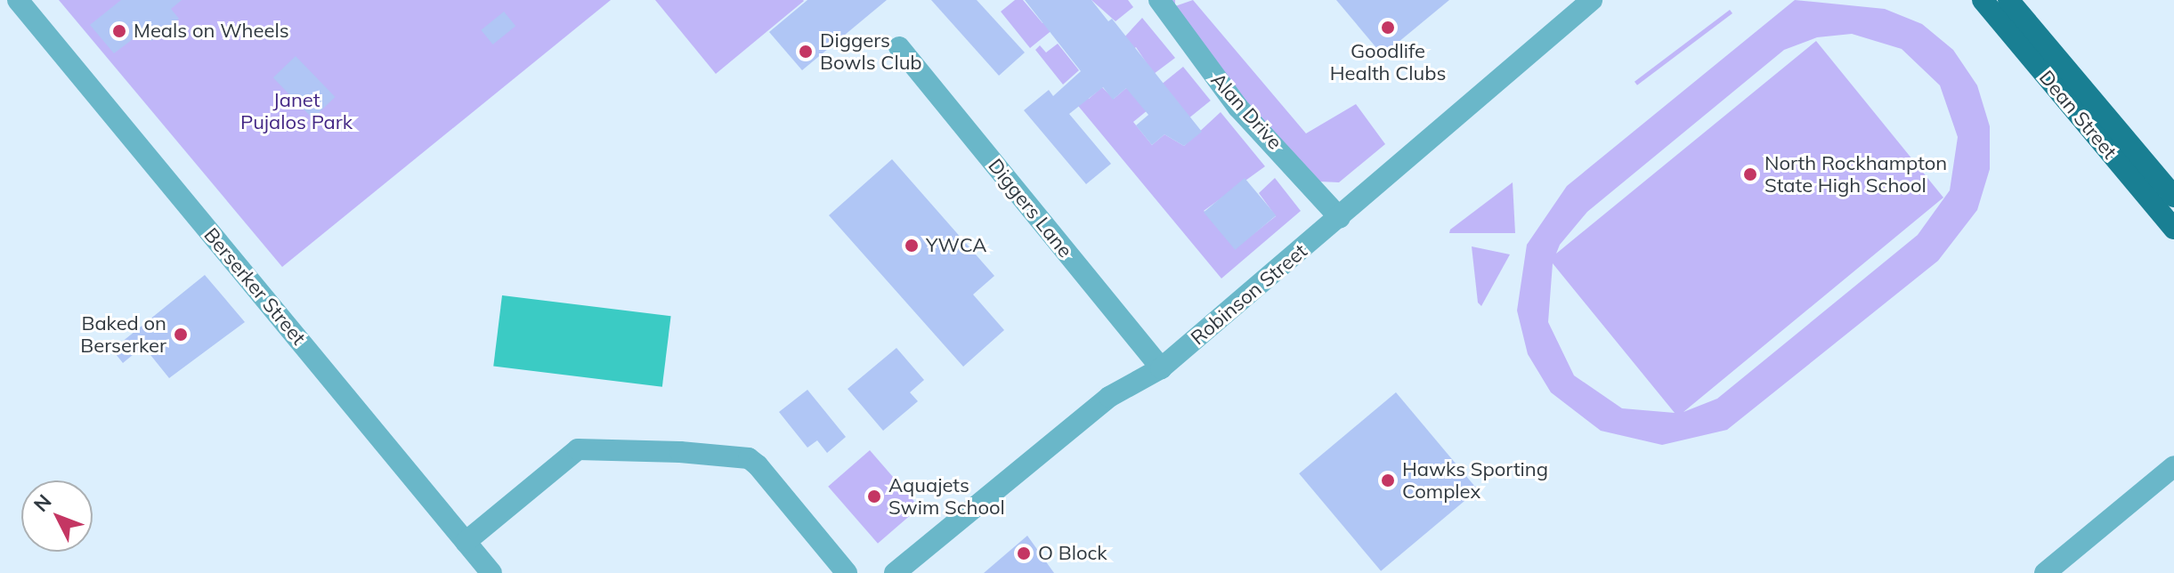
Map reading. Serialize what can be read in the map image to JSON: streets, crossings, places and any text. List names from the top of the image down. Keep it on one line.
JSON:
{"streets":{"main road":["Dean Street"],"street":["Alan Drive","Diggers Lane","Berserker Street","Robinson Street"]},"crossings":[["Alan Drive","Robinson Street"],["Diggers Lane","Robinson Street"]],"parks":["Janet Pujalos Park"],"places":["Goodlife Health Clubs","Meals on Wheels","Diggers Bowls Club","North Rockhampton State High School","YWCA","Baked on Berserker","Hawks Sporting Complex","Aquajets Swim School","O Block"],"north":"top left"}
